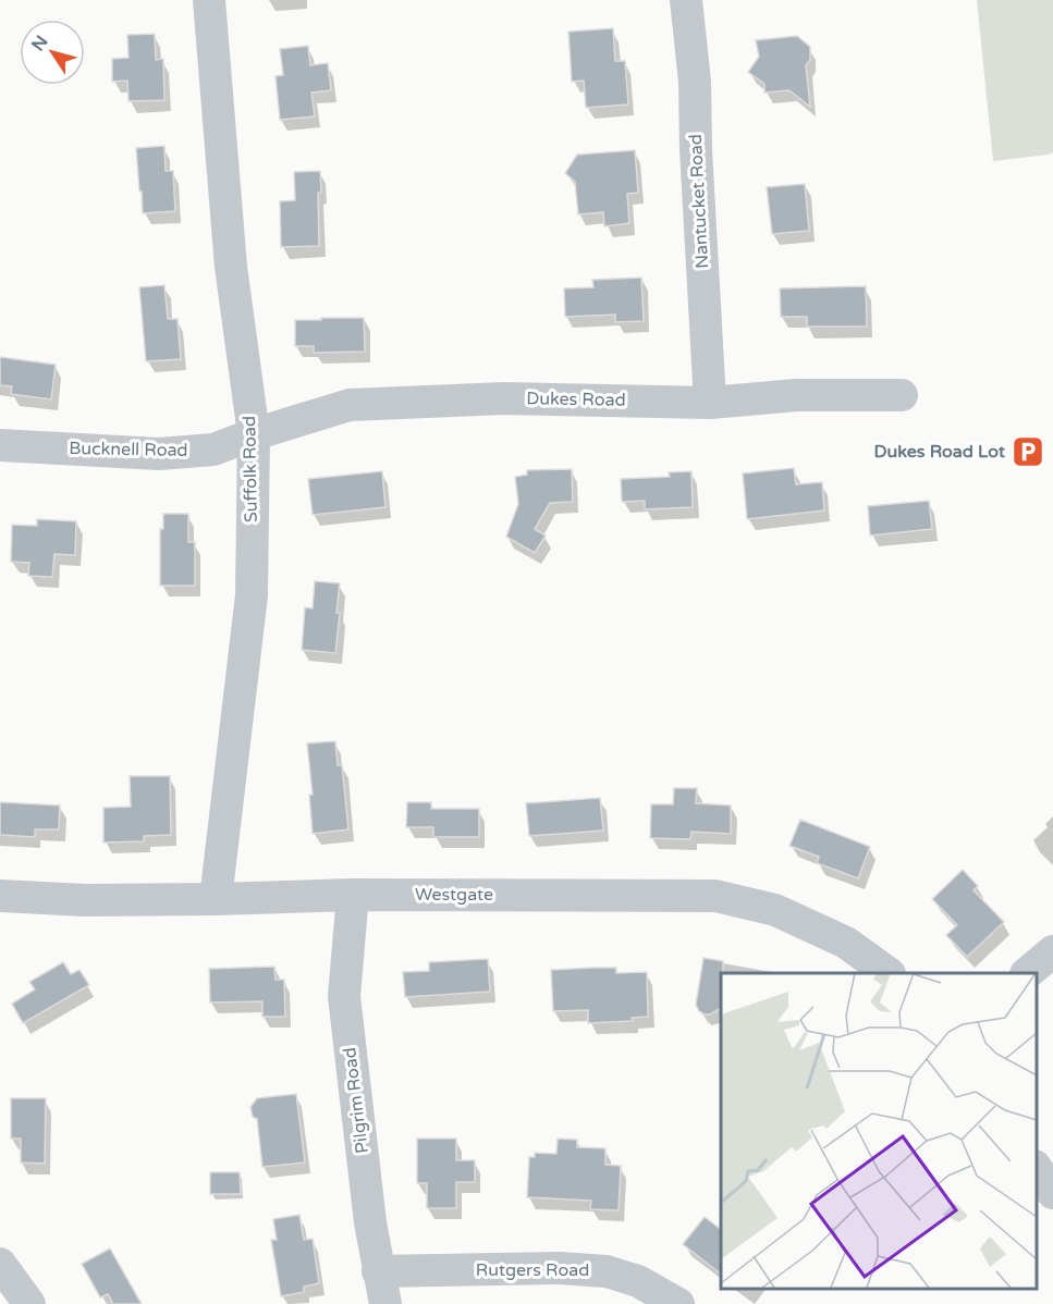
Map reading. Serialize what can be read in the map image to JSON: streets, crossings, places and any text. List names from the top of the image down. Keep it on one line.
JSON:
{"streets":{"street":["Nantucket Road","Dukes Road","Bucknell Road","Suffolk Road","Westgate","Pilgrim Road","Rutgers Road"]},"crossings":[["Nantucket Road","Dukes Road"],["Dukes Road","Bucknell Road"],["Dukes Road","Suffolk Road"],["Bucknell Road","Suffolk Road"],["Suffolk Road","Westgate"],["Westgate","Pilgrim Road"],["Pilgrim Road","Rutgers Road"]],"places":{"parking":["Dukes Road Lot"]},"north":"top left"}
